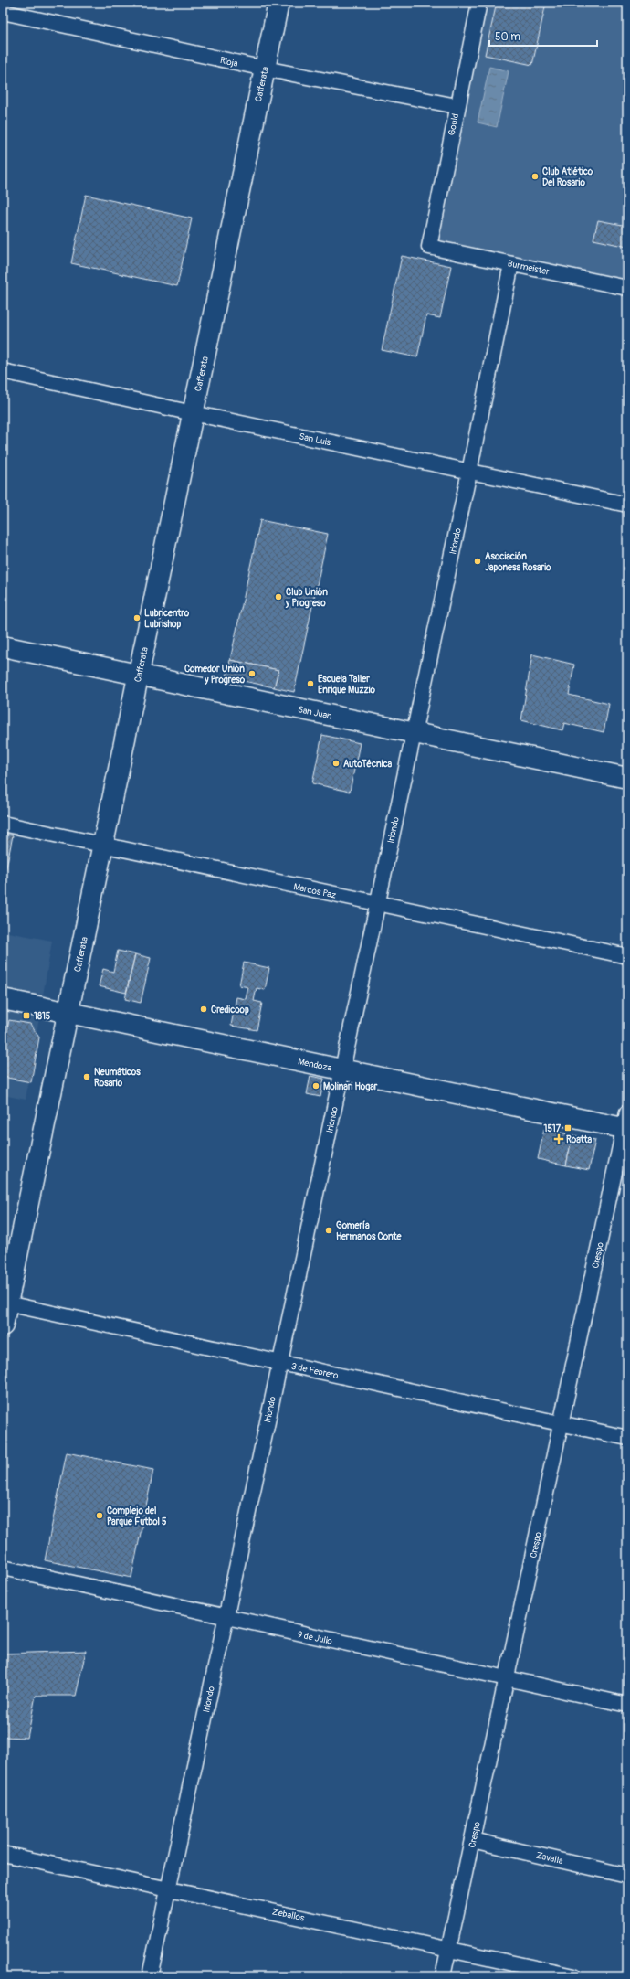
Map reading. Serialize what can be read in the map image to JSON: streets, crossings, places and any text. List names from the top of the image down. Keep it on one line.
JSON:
{"streets":{"main road":["Cafferata","San Juan","Mendoza"],"street":["Rioja","Gould","Burmeister","San Luis","Iriondo","Marcos Paz","Crespo","3 de Febrero","9 de Julio","Zavalla","Zeballos"]},"crossings":[["Rioja","Cafferata"],["Rioja","Gould"],["Cafferata","San Luis"],["Cafferata","San Juan"],["Cafferata","Marcos Paz"],["Cafferata","Mendoza"],["Cafferata","3 de Febrero"],["Gould","Burmeister"],["Burmeister","Iriondo"],["San Luis","Iriondo"],["Iriondo","San Juan"],["Iriondo","Marcos Paz"],["Iriondo","Mendoza"],["Iriondo","3 de Febrero"],["Iriondo","9 de Julio"],["Iriondo","Zeballos"],["Mendoza","Crespo"],["Crespo","3 de Febrero"],["Crespo","9 de Julio"],["Crespo","Zavalla"],["Crespo","Zeballos"]],"places":{"other":["Club Atlético Del Rosario","Asociación Japonesa Rosario","Club Unión y Progreso","Lubricentro Lubrishop","Comedor Unión y Progreso","Escuela Taller Enrique Muzzio","AutoTécnica","Credicoop","Neumáticos Rosario","Molinari Hogar","Gomería Hermanos Conte","Complejo del Parque Futbol 5"],"transit":["1815","1517"],"health":["Roatta"]},"scale_bar":"50 m"}
